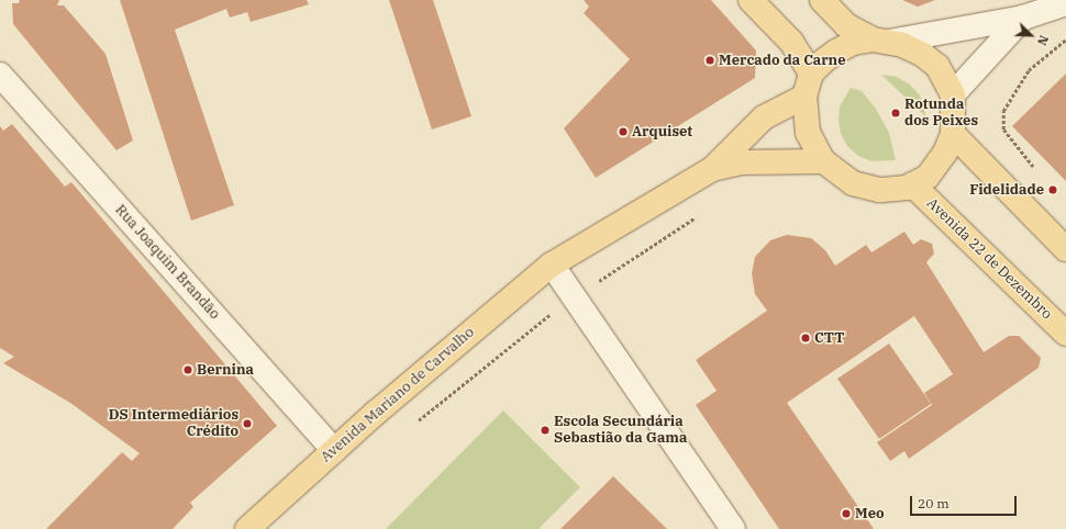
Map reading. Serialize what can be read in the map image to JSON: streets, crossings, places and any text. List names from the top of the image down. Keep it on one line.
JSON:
{"streets":{"main road":["Avenida 22 de Dezembro","Avenida Mariano de Carvalho"],"street":["Rua Joaquim Brandão"]},"crossings":[["Avenida 22 de Dezembro","Avenida Mariano de Carvalho"],["Rua Joaquim Brandão","Avenida Mariano de Carvalho"]],"places":["Mercado da Carne","Rotunda dos Peixes","Arquiset","Fidelidade","CTT","Bernina","DS Intermediários Crédito","Escola Secundária Sebastião da Gama","Meo"],"scale_bar":"20 m","north":"bottom right"}
